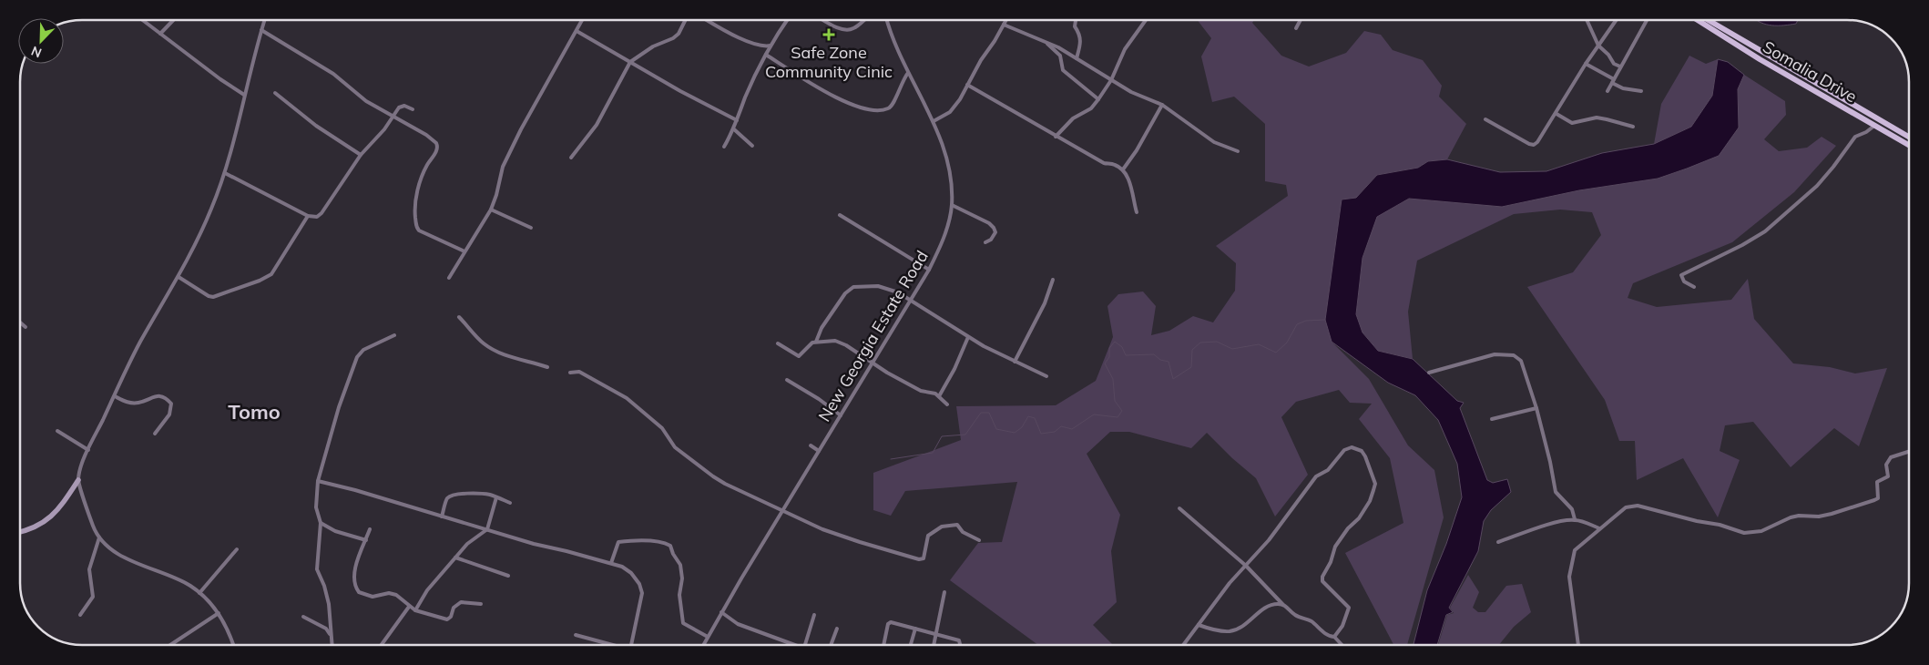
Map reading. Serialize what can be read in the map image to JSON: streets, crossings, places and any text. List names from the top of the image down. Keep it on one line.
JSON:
{"streets":{"main road":["Somalia Drive"],"street":["New Georgia Estate Road"]},"districts":["Tomo"],"places":{"health":["Safe Zone Community Cinic"]},"north":"bottom left"}
